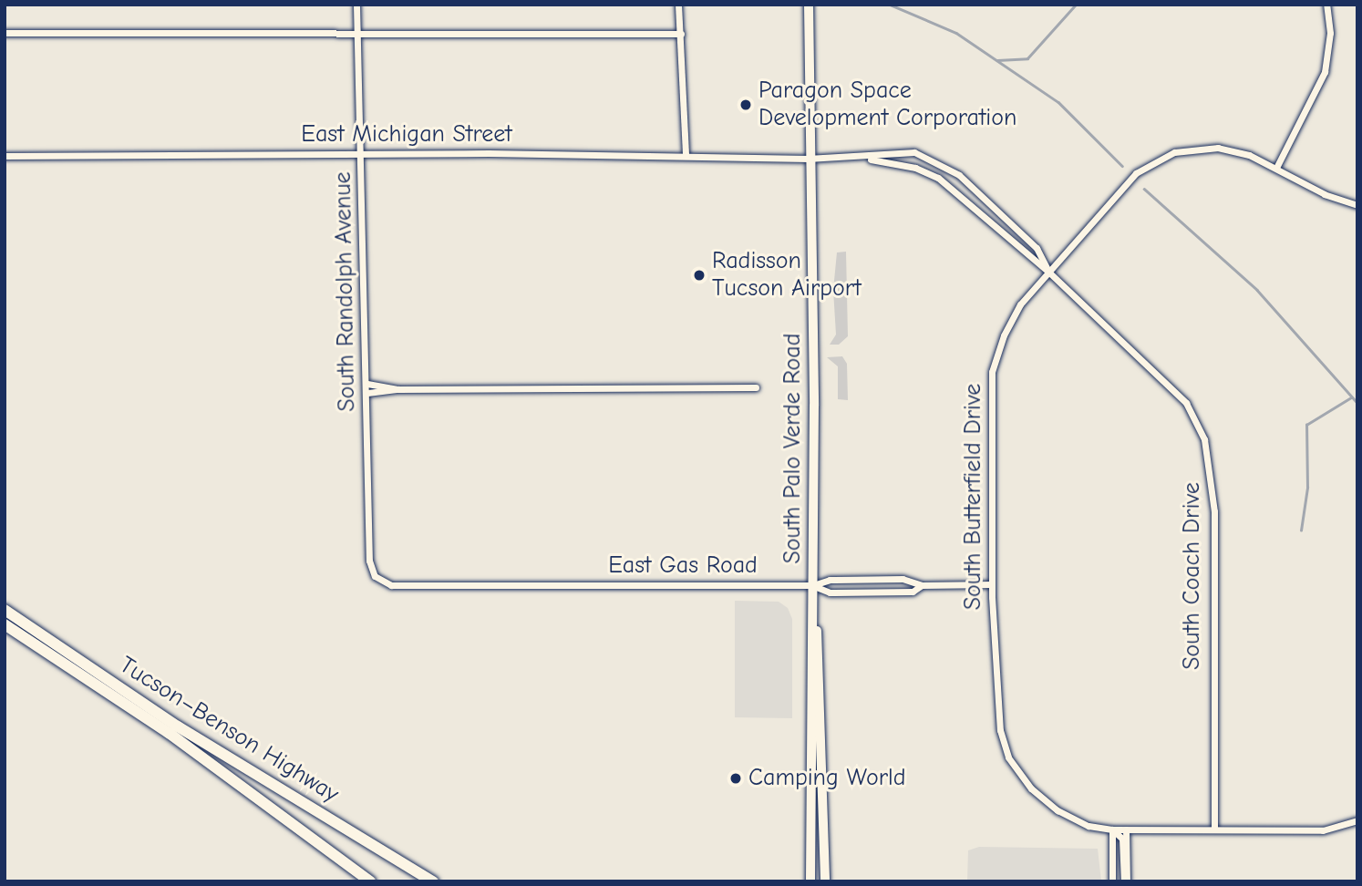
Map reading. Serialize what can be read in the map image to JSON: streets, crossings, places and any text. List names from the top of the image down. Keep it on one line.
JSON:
{"streets":{"highway":["Tucson–Benson Highway"],"main road":["South Palo Verde Road"],"street":["East Michigan Street","South Randolph Avenue","South Butterfield Drive","East Gas Road","South Coach Drive"]},"crossings":[["East Michigan Street","South Randolph Avenue"],["East Michigan Street","South Palo Verde Road"],["East Michigan Street","South Coach Drive"],["South Randolph Avenue","East Gas Road"],["South Palo Verde Road","East Gas Road"],["South Palo Verde Road","South Coach Drive"],["South Butterfield Drive","East Gas Road"],["South Butterfield Drive","South Coach Drive"]],"places":["Paragon Space Development Corporation","Radisson Tucson Airport","Camping World"]}
